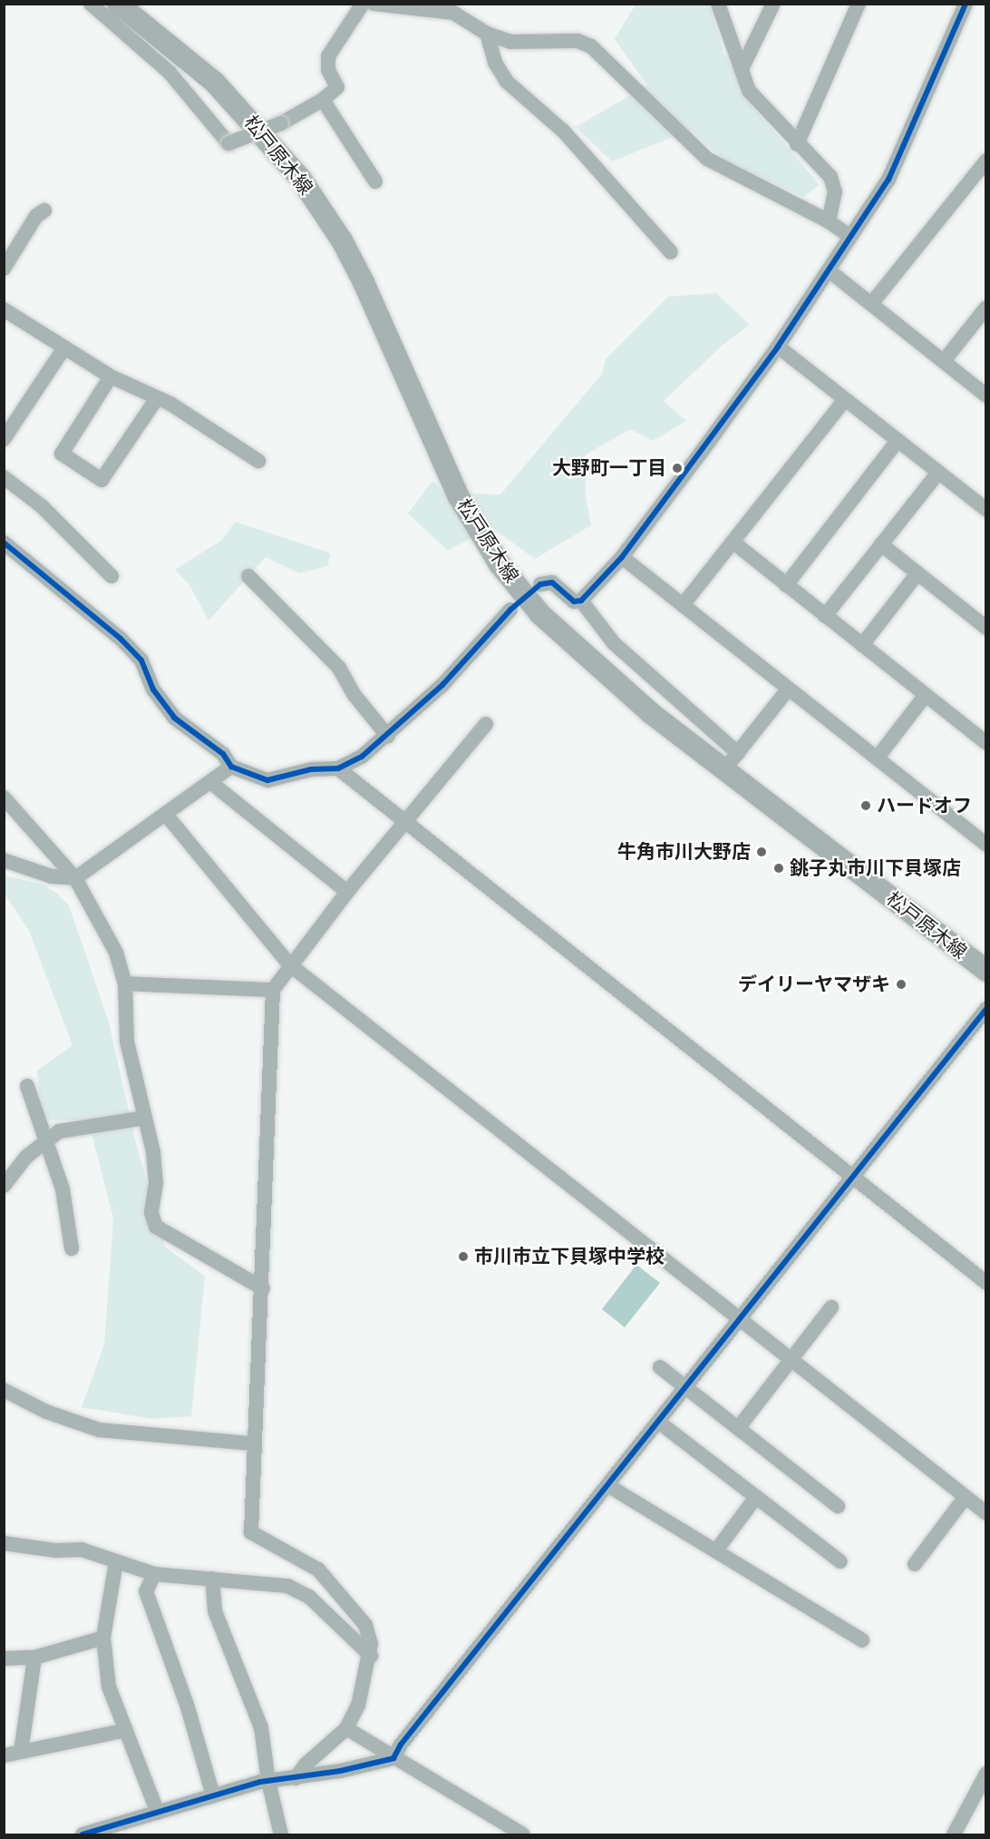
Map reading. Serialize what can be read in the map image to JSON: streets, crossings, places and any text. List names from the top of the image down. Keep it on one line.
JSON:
{"streets":{"main road":["松戸原木線"]},"places":["大野町一丁目","ハードオフ","牛角市川大野店","銚子丸市川下貝塚店","デイリーヤマザキ","市川市立下貝塚中学校"]}
